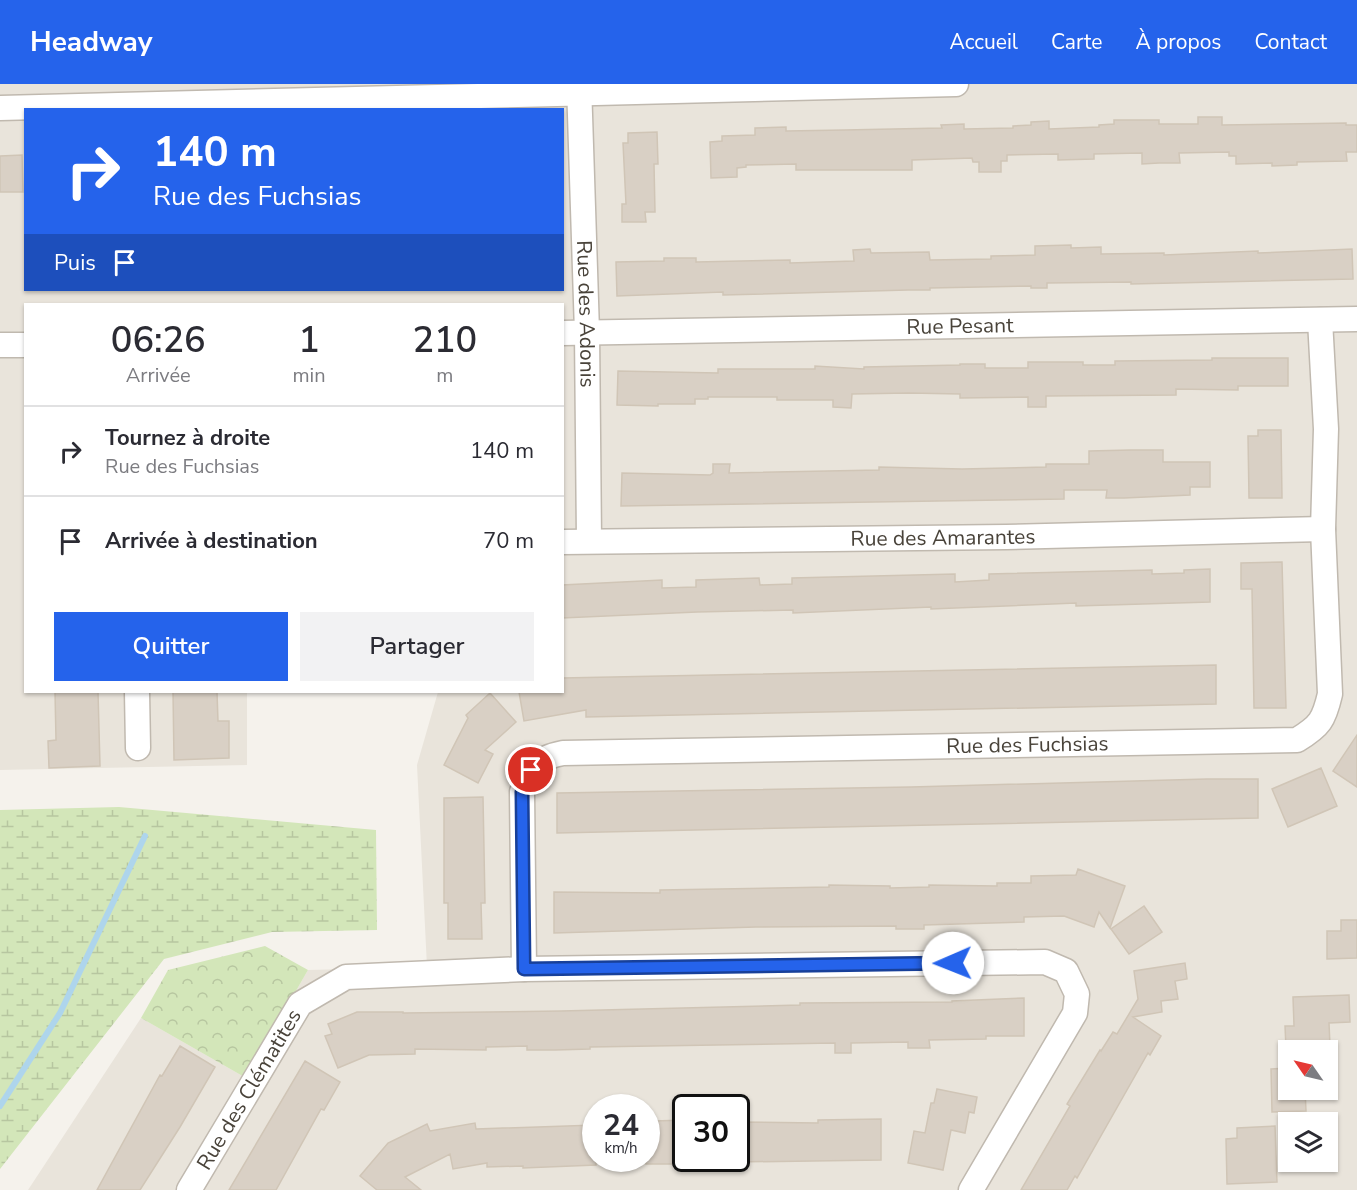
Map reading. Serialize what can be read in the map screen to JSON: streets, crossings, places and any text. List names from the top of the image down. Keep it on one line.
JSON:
{"streets":{"street":["Rue des Adonis","Rue Pesant","Rue des Amarantes","Rue des Fuchsias","Rue des Clématites"]},"crossings":[["Rue des Adonis","Rue Pesant"],["Rue des Adonis","Rue des Amarantes"],["Rue Pesant","Rue des Fuchsias"],["Rue des Amarantes","Rue des Fuchsias"],["Rue des Fuchsias","Rue des Clématites"]],"north":"top left","page":{"header":"Headway","nav":["Accueil","Carte","À propos","Contact"],"turn":["140 m","Rue des Fuchsias"],"then":"Puis","eta":["06:26","Arrivée","1","min","210","m"],"list":[{"name":"Tournez à droite","note":"Rue des Fuchsias","value":"140 m"},{"name":"Arrivée à destination","value":"70 m"}],"buttons":["Quitter","Partager"],"speed":"24 km/h","limit":"30"}}
